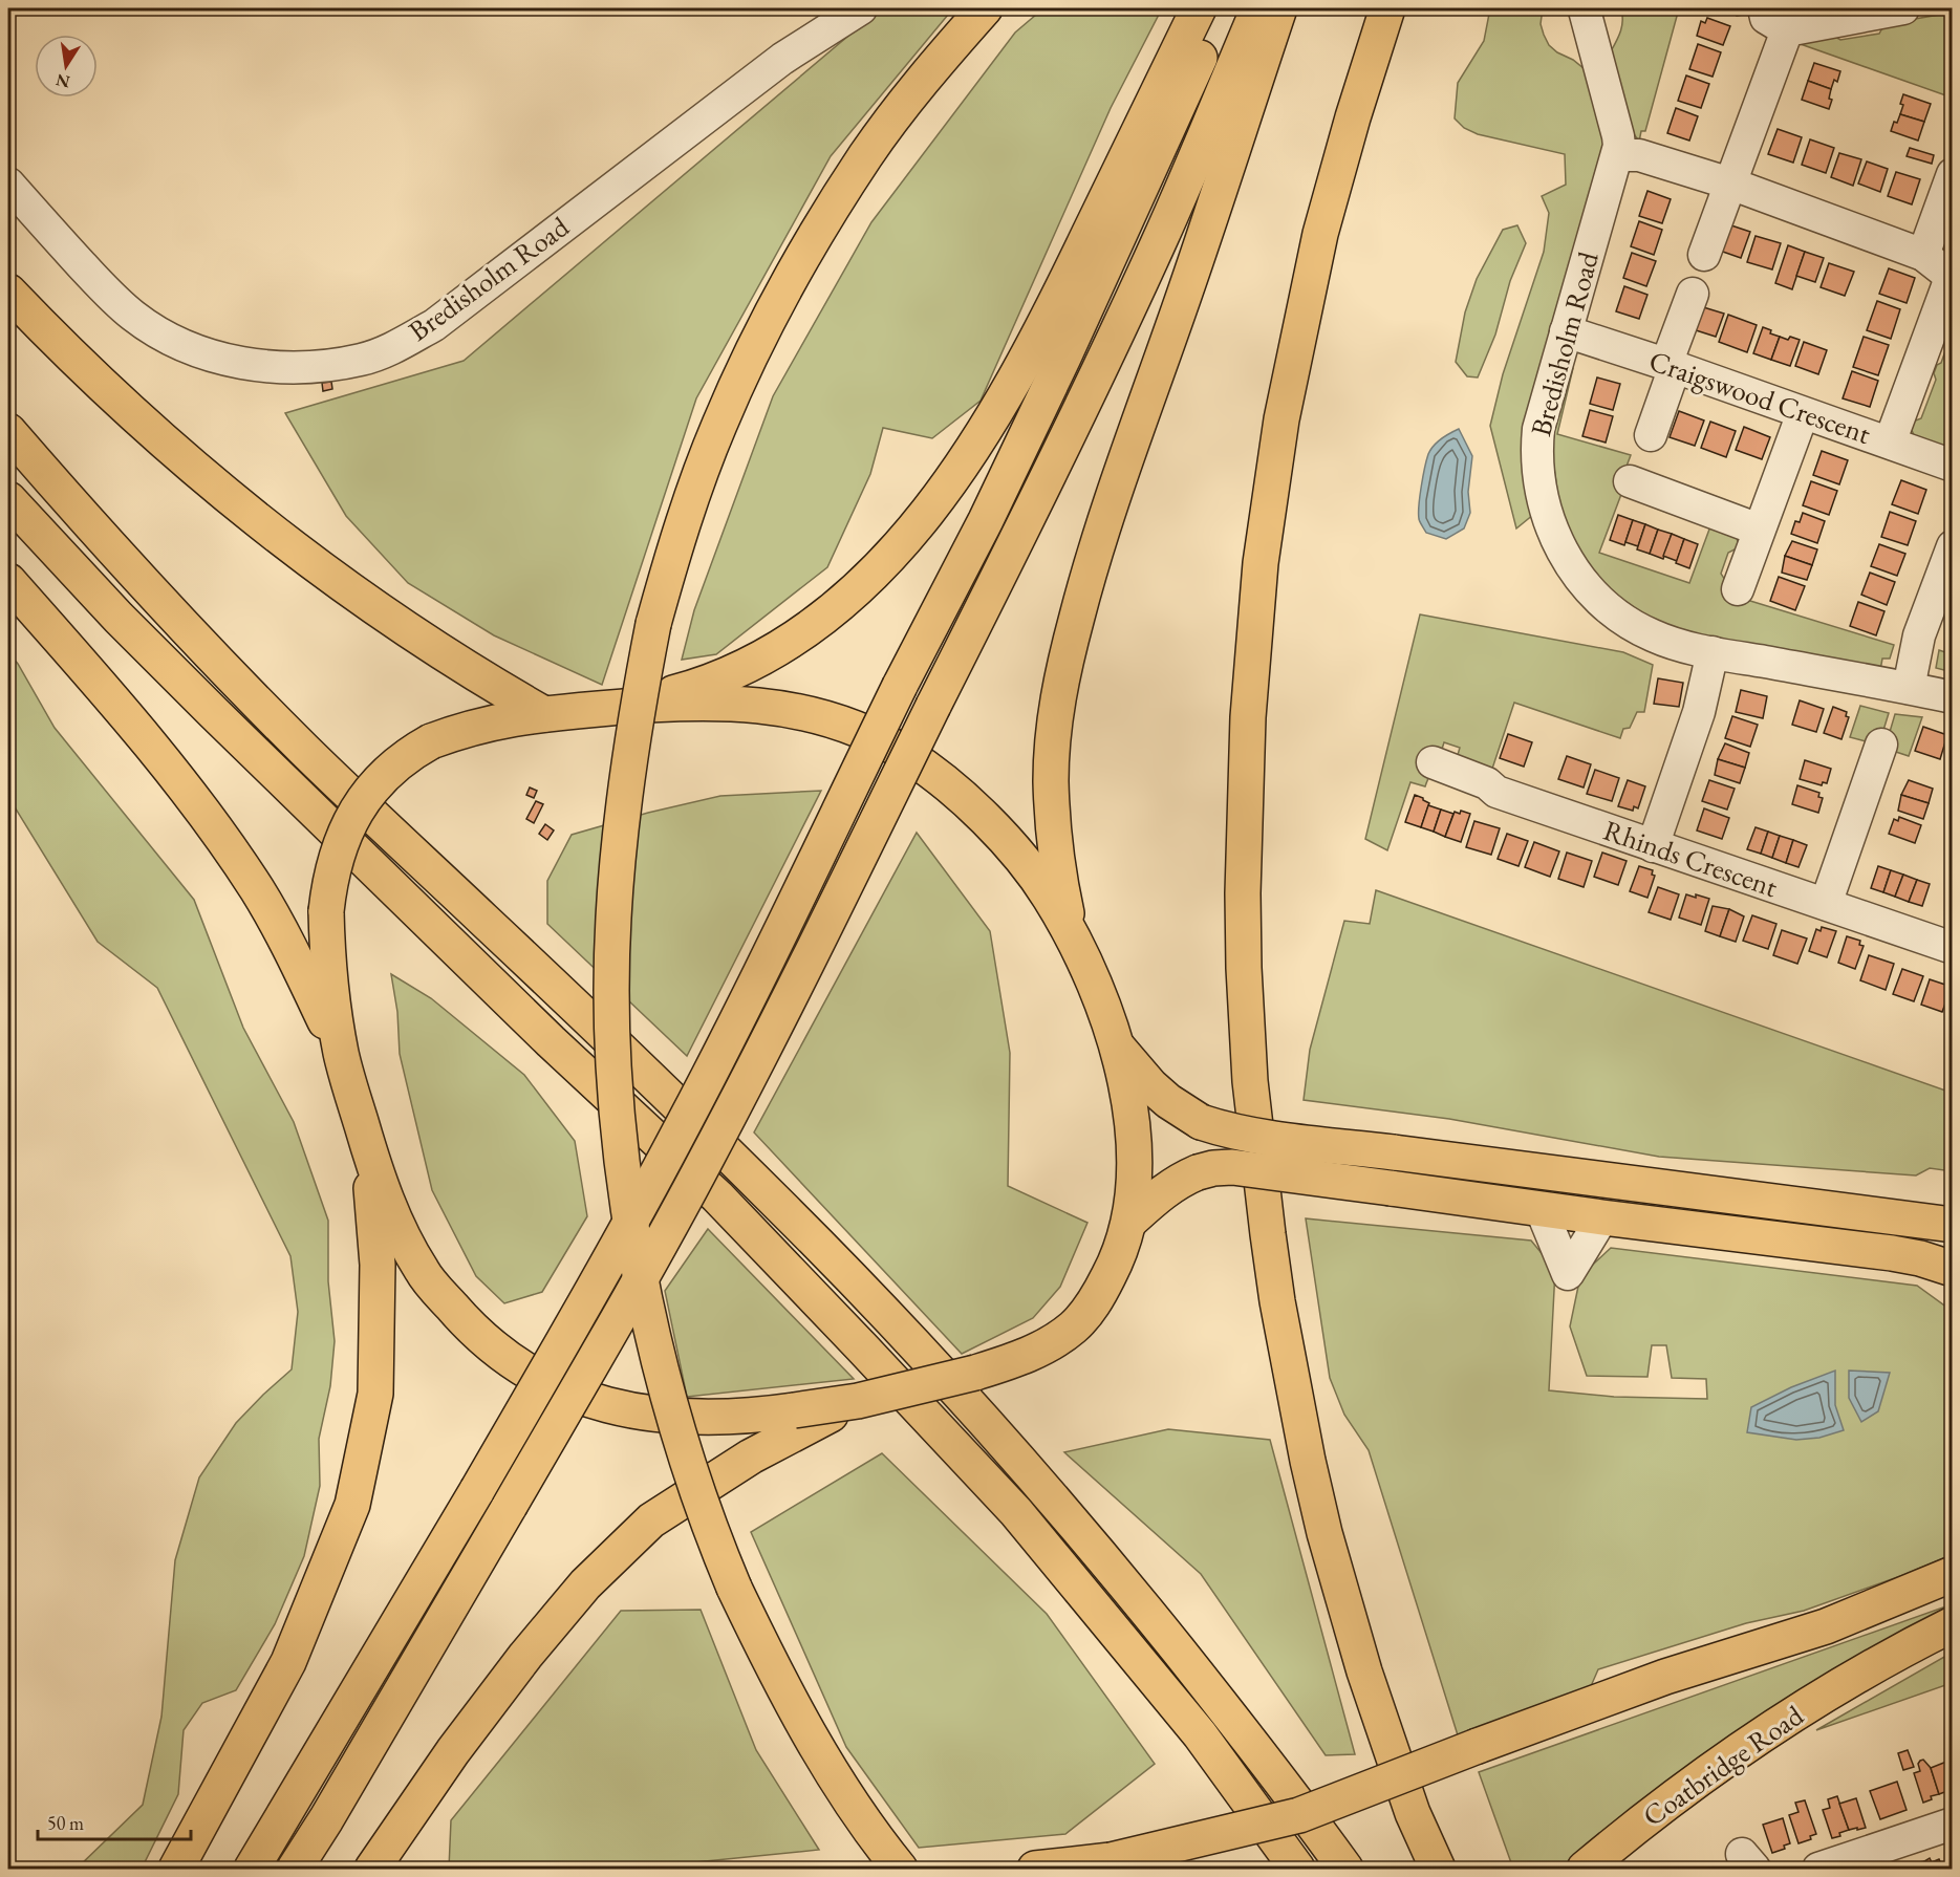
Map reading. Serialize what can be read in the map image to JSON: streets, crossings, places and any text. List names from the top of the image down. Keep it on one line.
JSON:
{"streets":{"highway":["Coatbridge Road"],"street":["Bredisholm Road","Craigswood Crescent","Rhinds Crescent"]},"crossings":[["Bredisholm Road","Craigswood Crescent"]],"scale_bar":"50 m","north":"bottom"}
